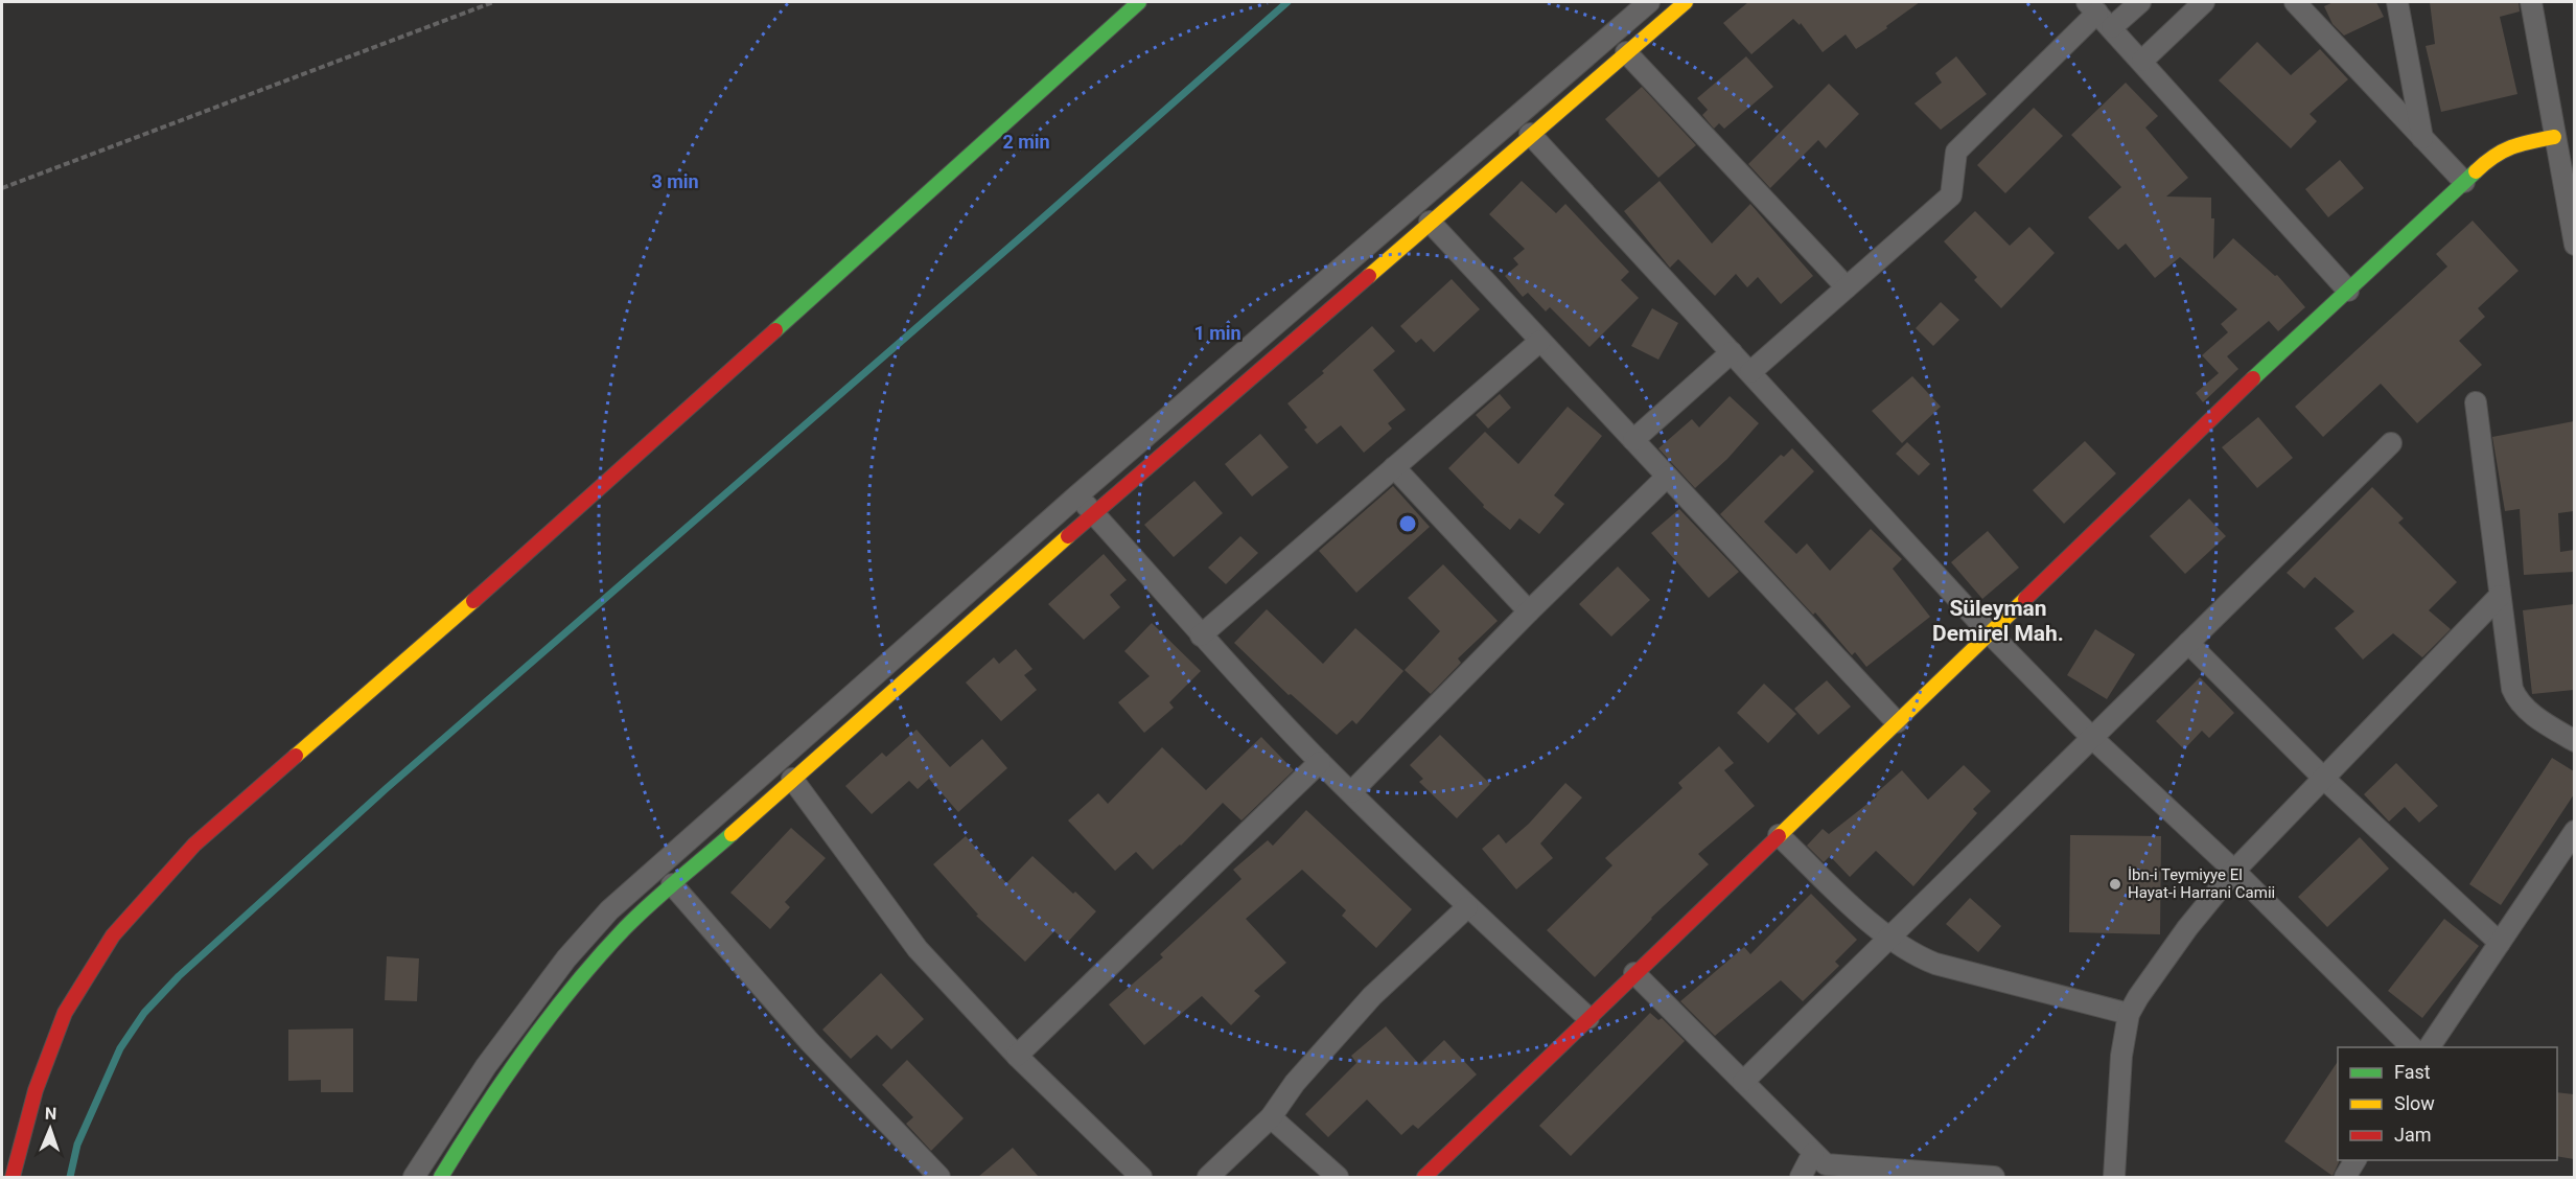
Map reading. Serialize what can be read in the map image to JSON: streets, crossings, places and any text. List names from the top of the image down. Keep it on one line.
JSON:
{"districts":["Süleyman Demirel Mah."],"places":["İbn-i Teymiyye El Hayat-i Harrani Camii"],"legend":["Fast","Slow","Jam"],"north":"top","rings":["2 min","3 min","1 min"]}
